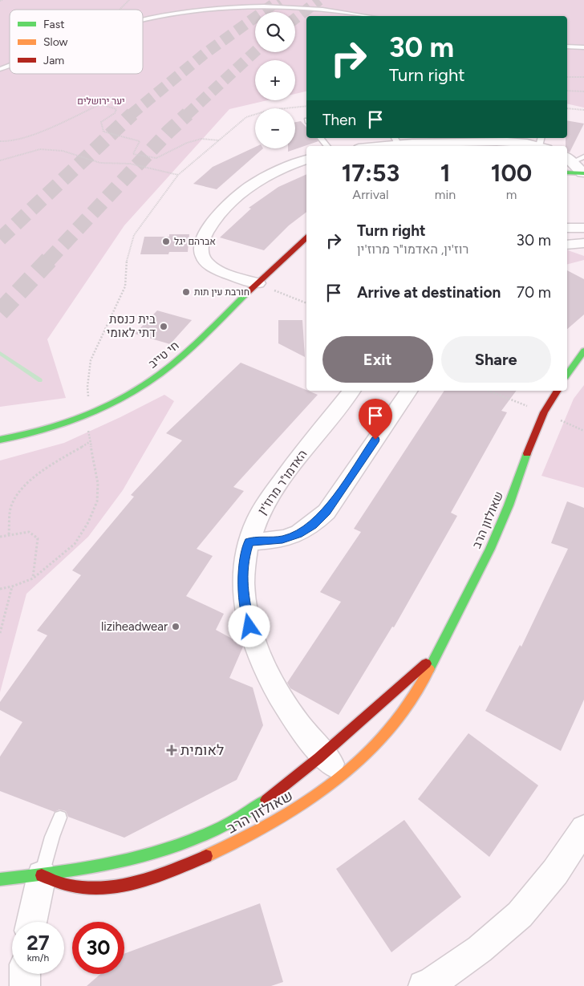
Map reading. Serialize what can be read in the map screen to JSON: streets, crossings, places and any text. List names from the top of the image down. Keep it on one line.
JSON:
{"streets":{"street":["חי טייב","האדמו\"ר מרוז'ין","שאולזון הרב"]},"crossings":[["האדמו\"ר מרוז'ין","שאולזון הרב"]],"parks":["יער ירושלים"],"places":{"other":["אברהם יגל","חורבת עין תות","בית כנסת דתי לאומי","liziheadwear"],"health":["לאומית"]},"legend":["Fast","Slow","Jam"],"page":{"map_buttons":["+","−"],"turn":["30 m","Turn right"],"then":"Then","eta":["17:53","Arrival","1","min","100","m"],"list":[{"name":"Turn right","note":"רוז'ין, האדמו\"ר מרוז'ין","value":"30 m"},{"name":"Arrive at destination","value":"70 m"}],"buttons":["Exit","Share"],"speed":"27 km/h","limit":"30"}}
